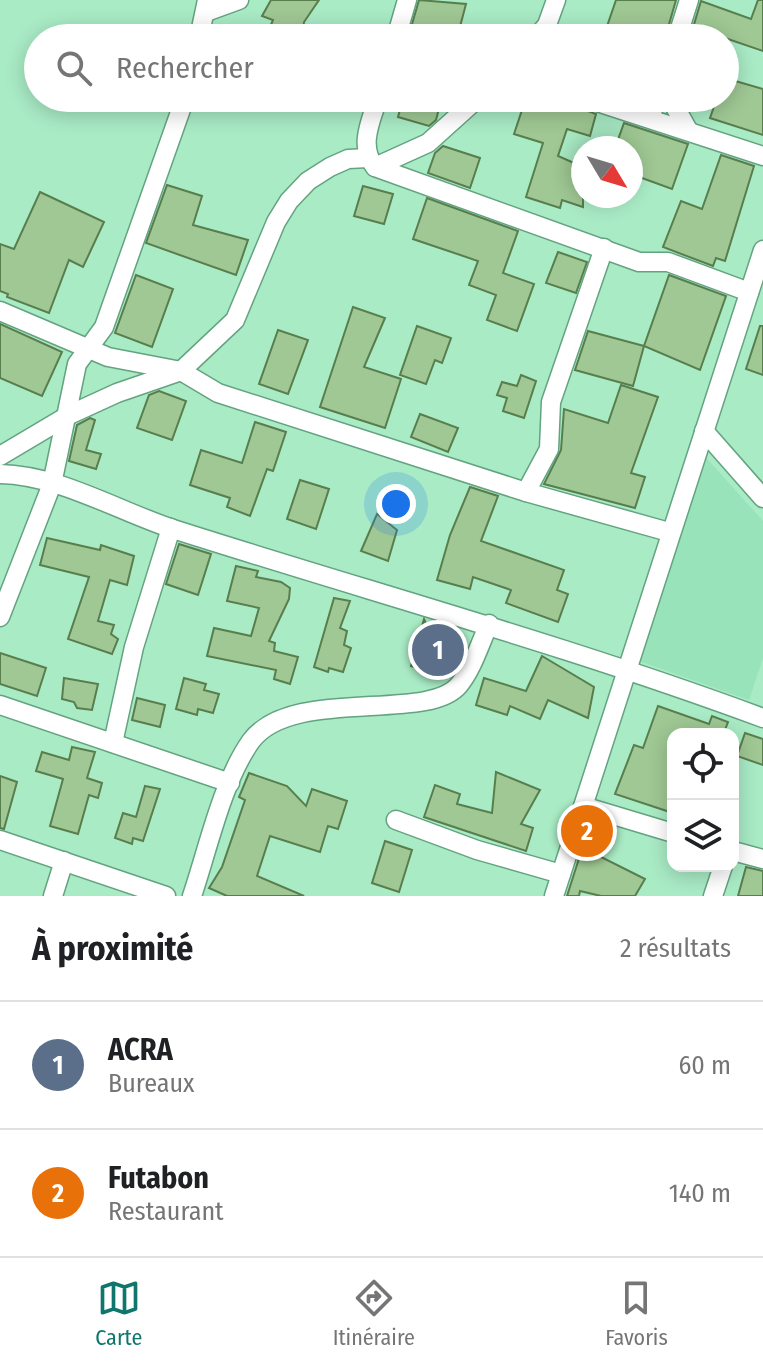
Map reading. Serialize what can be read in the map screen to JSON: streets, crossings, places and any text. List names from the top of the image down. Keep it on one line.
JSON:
{"north":"bottom right","page":{"search":"Rechercher","pins":["1","2"],"heading":["À proximité","2 résultats"],"list":[{"mark":"1","name":"ACRA","note":"Bureaux","value":"60 m"},{"mark":"2","name":"Futabon","note":"Restaurant","value":"140 m"}],"nav":["Carte","Itinéraire","Favoris"]}}
